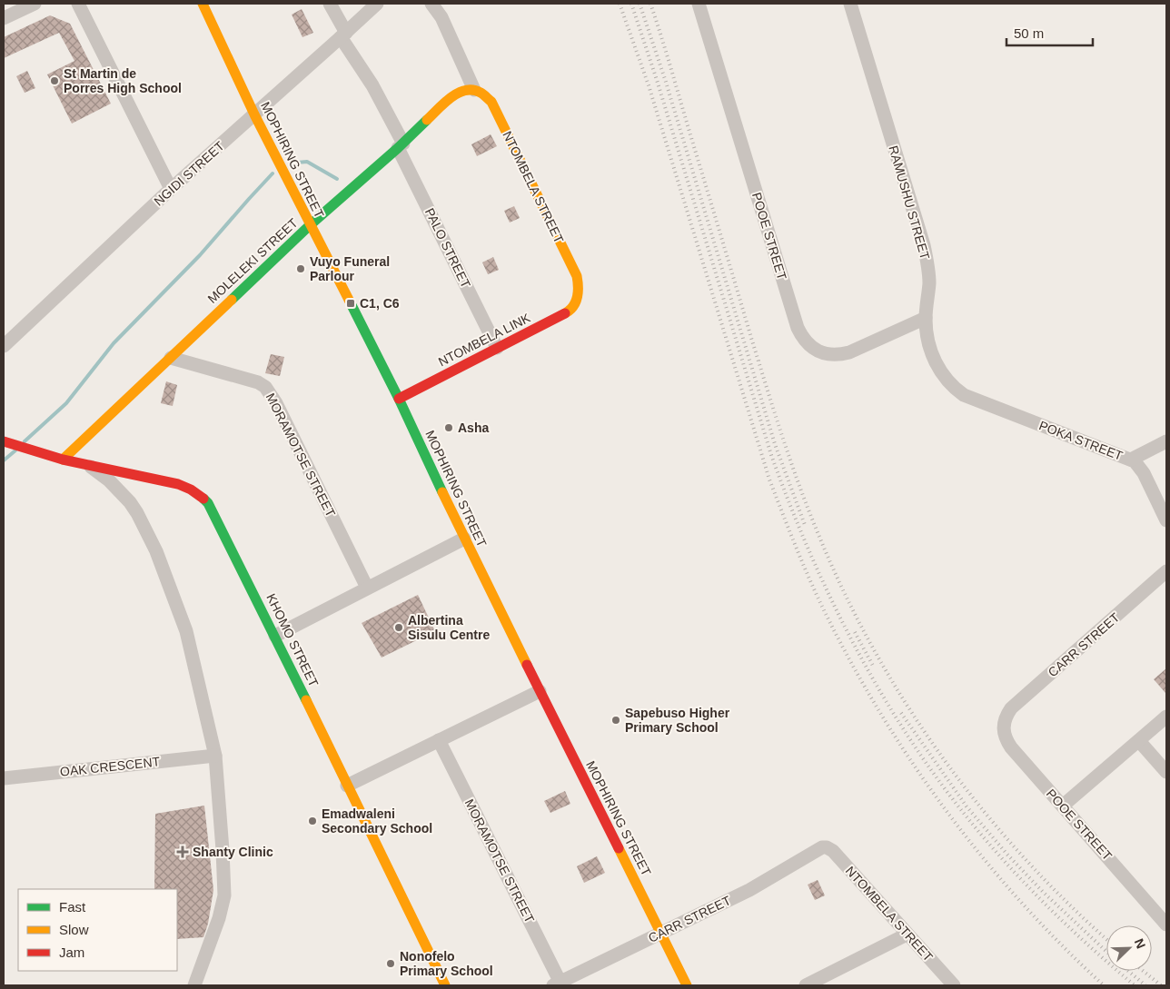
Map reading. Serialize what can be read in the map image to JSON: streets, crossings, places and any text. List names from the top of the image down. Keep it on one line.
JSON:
{"streets":{"street":["MOPHIRING STREET","NGIDI STREET","NTOMBELA STREET","RAMUSHU STREET","POOE STREET","PALO STREET","MOLELEKI STREET","NTOMBELA LINK","POKA STREET","MORAMOTSE STREET","KHOMO STREET","CARR STREET","OAK CRESCENT"]},"crossings":[["MOPHIRING STREET","NGIDI STREET"],["MOPHIRING STREET","MOLELEKI STREET"],["MOPHIRING STREET","NTOMBELA LINK"],["MOPHIRING STREET","CARR STREET"],["NGIDI STREET","PALO STREET"],["NTOMBELA STREET","MOLELEKI STREET"],["NTOMBELA STREET","NTOMBELA LINK"],["NTOMBELA STREET","CARR STREET"],["RAMUSHU STREET","POOE STREET"],["RAMUSHU STREET","POKA STREET"],["POOE STREET","CARR STREET"],["PALO STREET","MOLELEKI STREET"],["PALO STREET","NTOMBELA LINK"],["MOLELEKI STREET","MORAMOTSE STREET"],["MOLELEKI STREET","KHOMO STREET"],["MORAMOTSE STREET","CARR STREET"]],"places":{"other":["St Martin de Porres High School","Vuyo Funeral Parlour","Asha","Albertina Sisulu Centre","Sapebuso Higher Primary School","Emadwaleni Secondary School","Nonofelo Primary School"],"transit":["C1, C6"],"health":["Shanty Clinic"]},"legend":["Fast","Slow","Jam"],"scale_bar":"50 m","north":"top right"}
